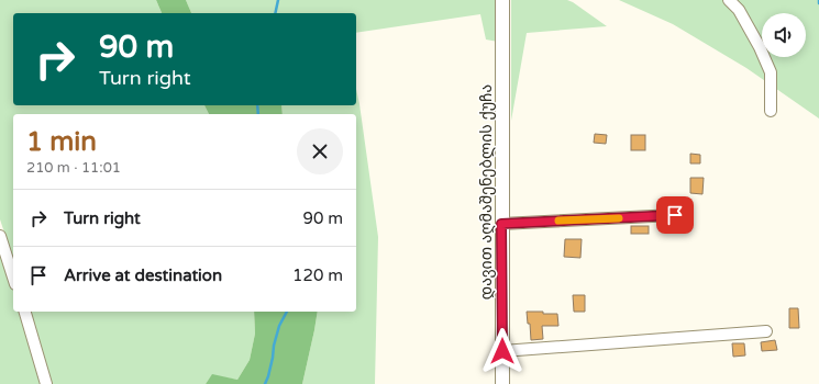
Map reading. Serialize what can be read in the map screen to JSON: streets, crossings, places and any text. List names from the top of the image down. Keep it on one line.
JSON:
{"streets":{"street":["დავით აღმაშენებლის ქუჩა"]},"page":{"turn":["90 m","Turn right"],"heading":["1 min","210 m · 11:01"],"list":[{"name":"Turn right","value":"90 m"},{"name":"Arrive at destination","value":"120 m"}]}}
